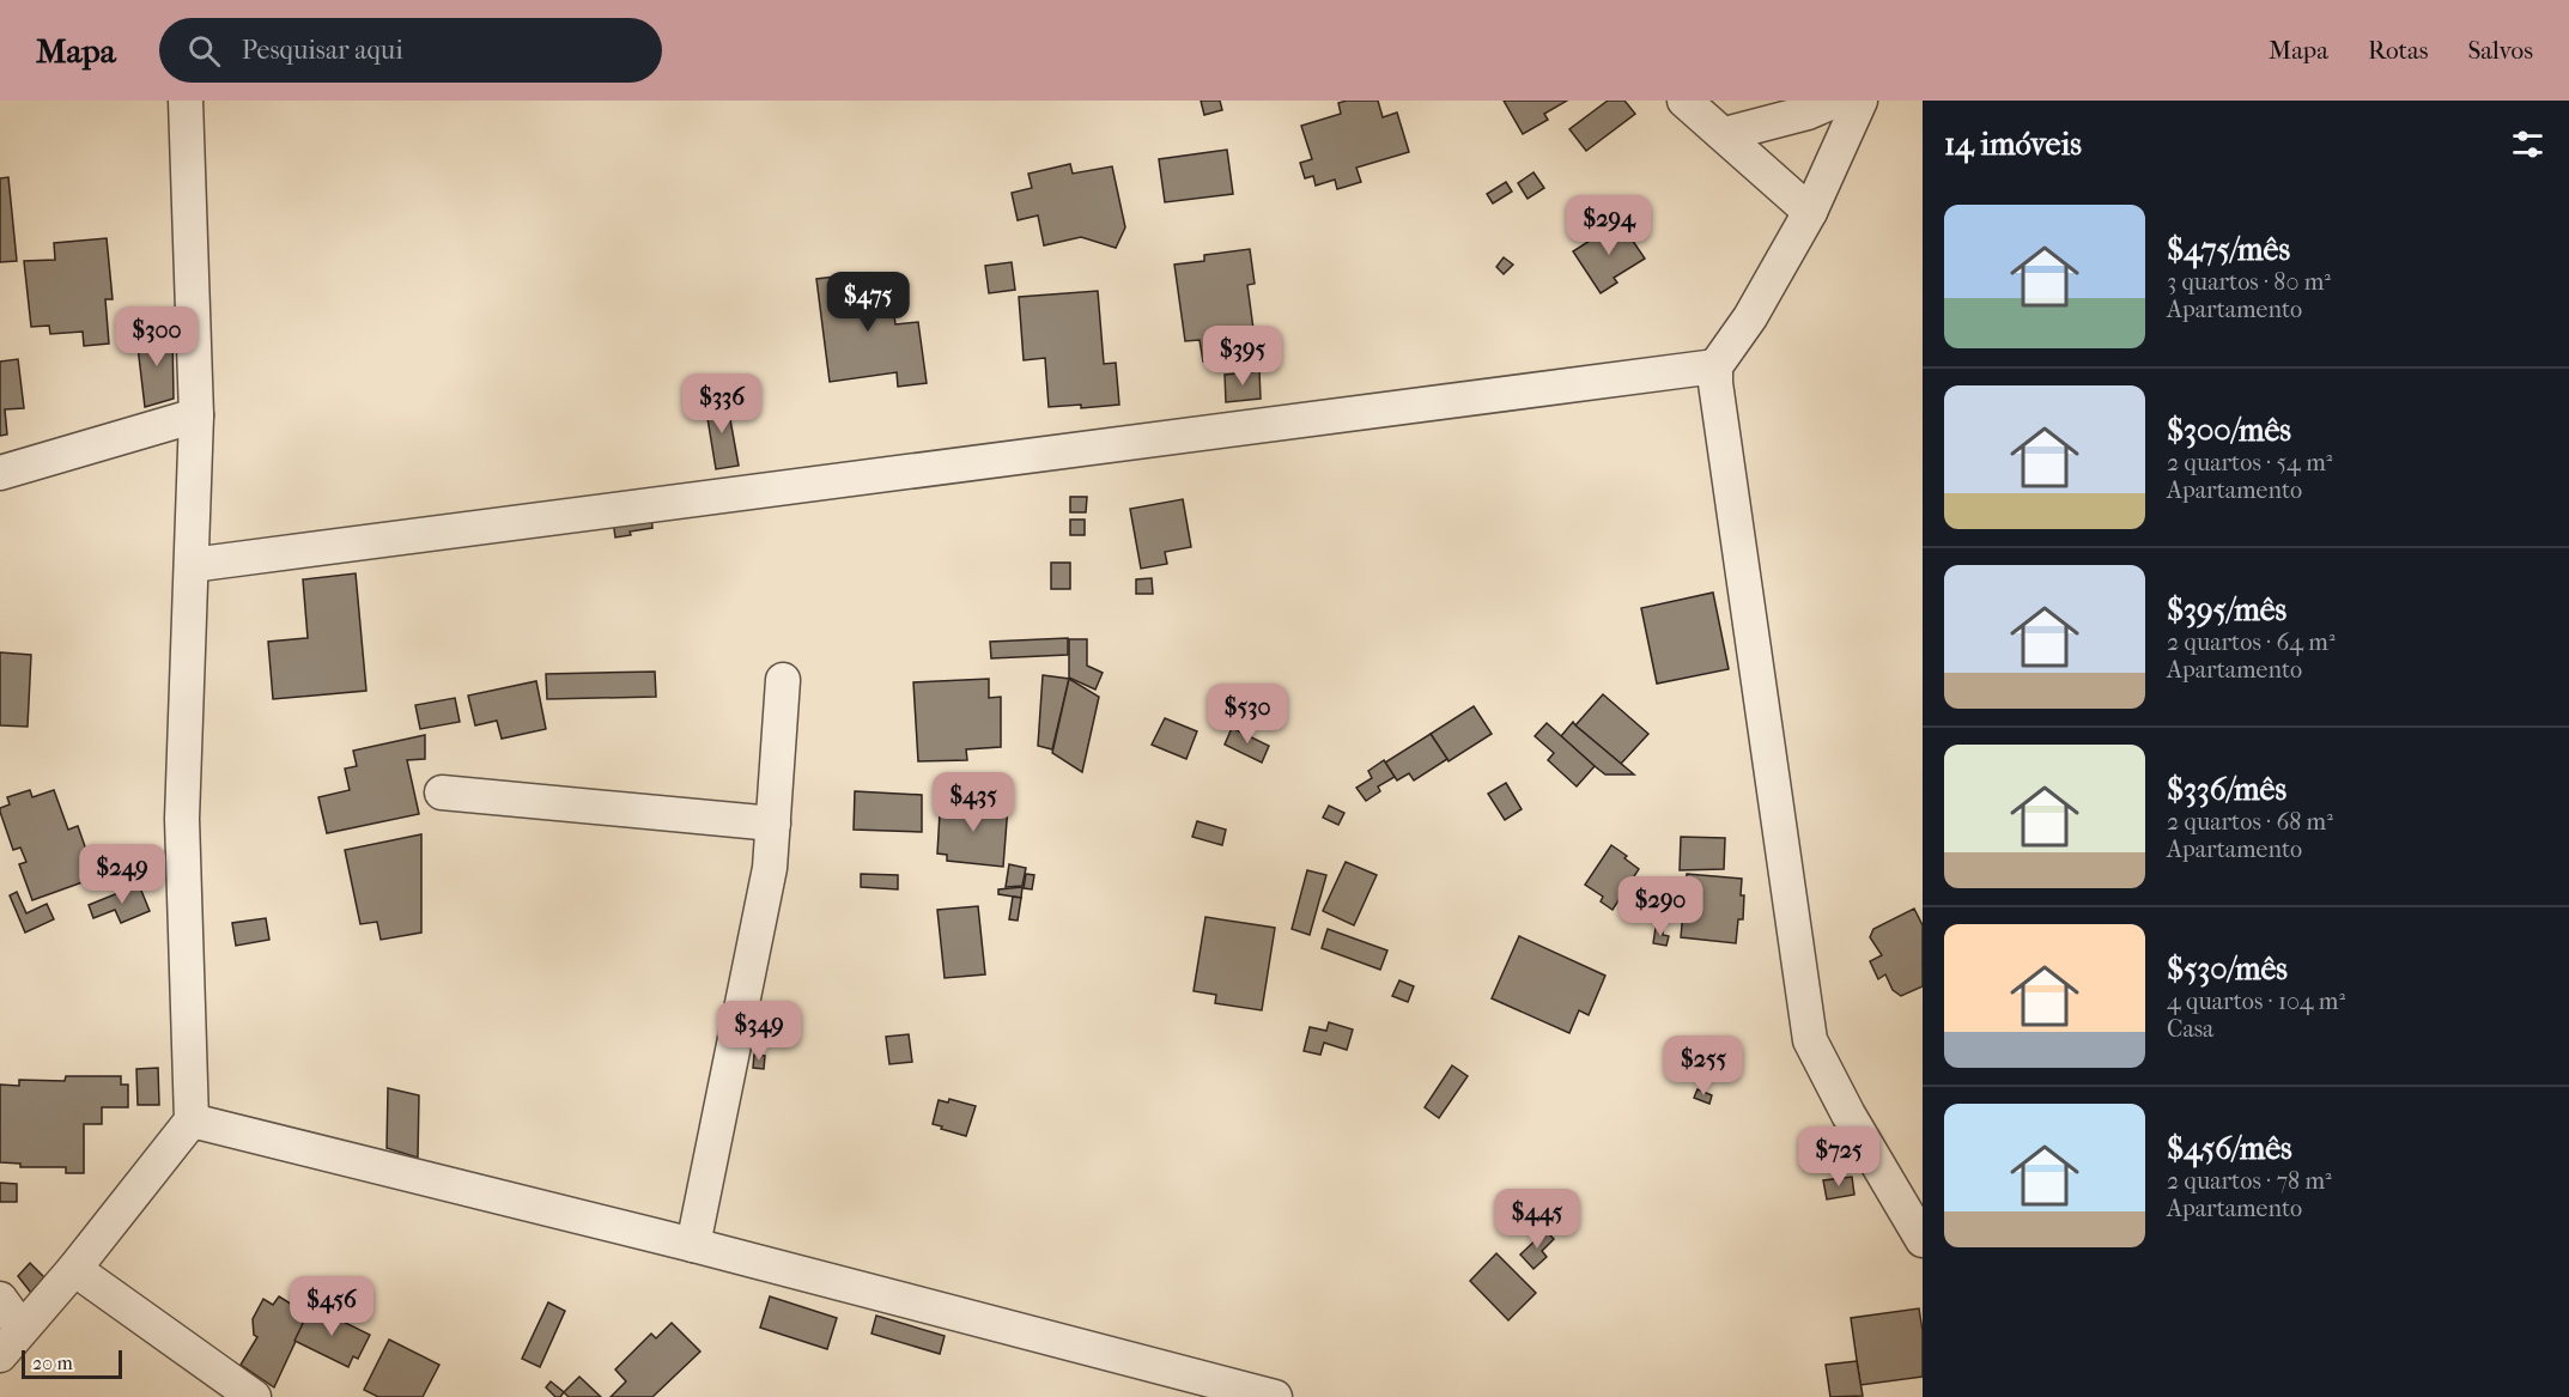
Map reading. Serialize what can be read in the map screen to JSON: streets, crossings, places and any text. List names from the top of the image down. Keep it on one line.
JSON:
{"scale_bar":"20 m","page":{"header":"Mapa","search":"Pesquisar aqui","nav":["Mapa","Rotas","Salvos"],"heading":"14 imóveis","list":[{"name":"$475/mês","note":"3 quartos · 80 m² · Apartamento"},{"name":"$300/mês","note":"2 quartos · 54 m² · Apartamento"},{"name":"$395/mês","note":"2 quartos · 64 m² · Apartamento"},{"name":"$336/mês","note":"2 quartos · 68 m² · Apartamento"},{"name":"$530/mês","note":"4 quartos · 104 m² · Casa"},{"name":"$456/mês","note":"2 quartos · 78 m² · Apartamento"}],"price":["$294","$475","$300","$395","$336","$530","$435","$249","$290","$349","$255","$725","$445","$456"],"scale":"20 m"}}
